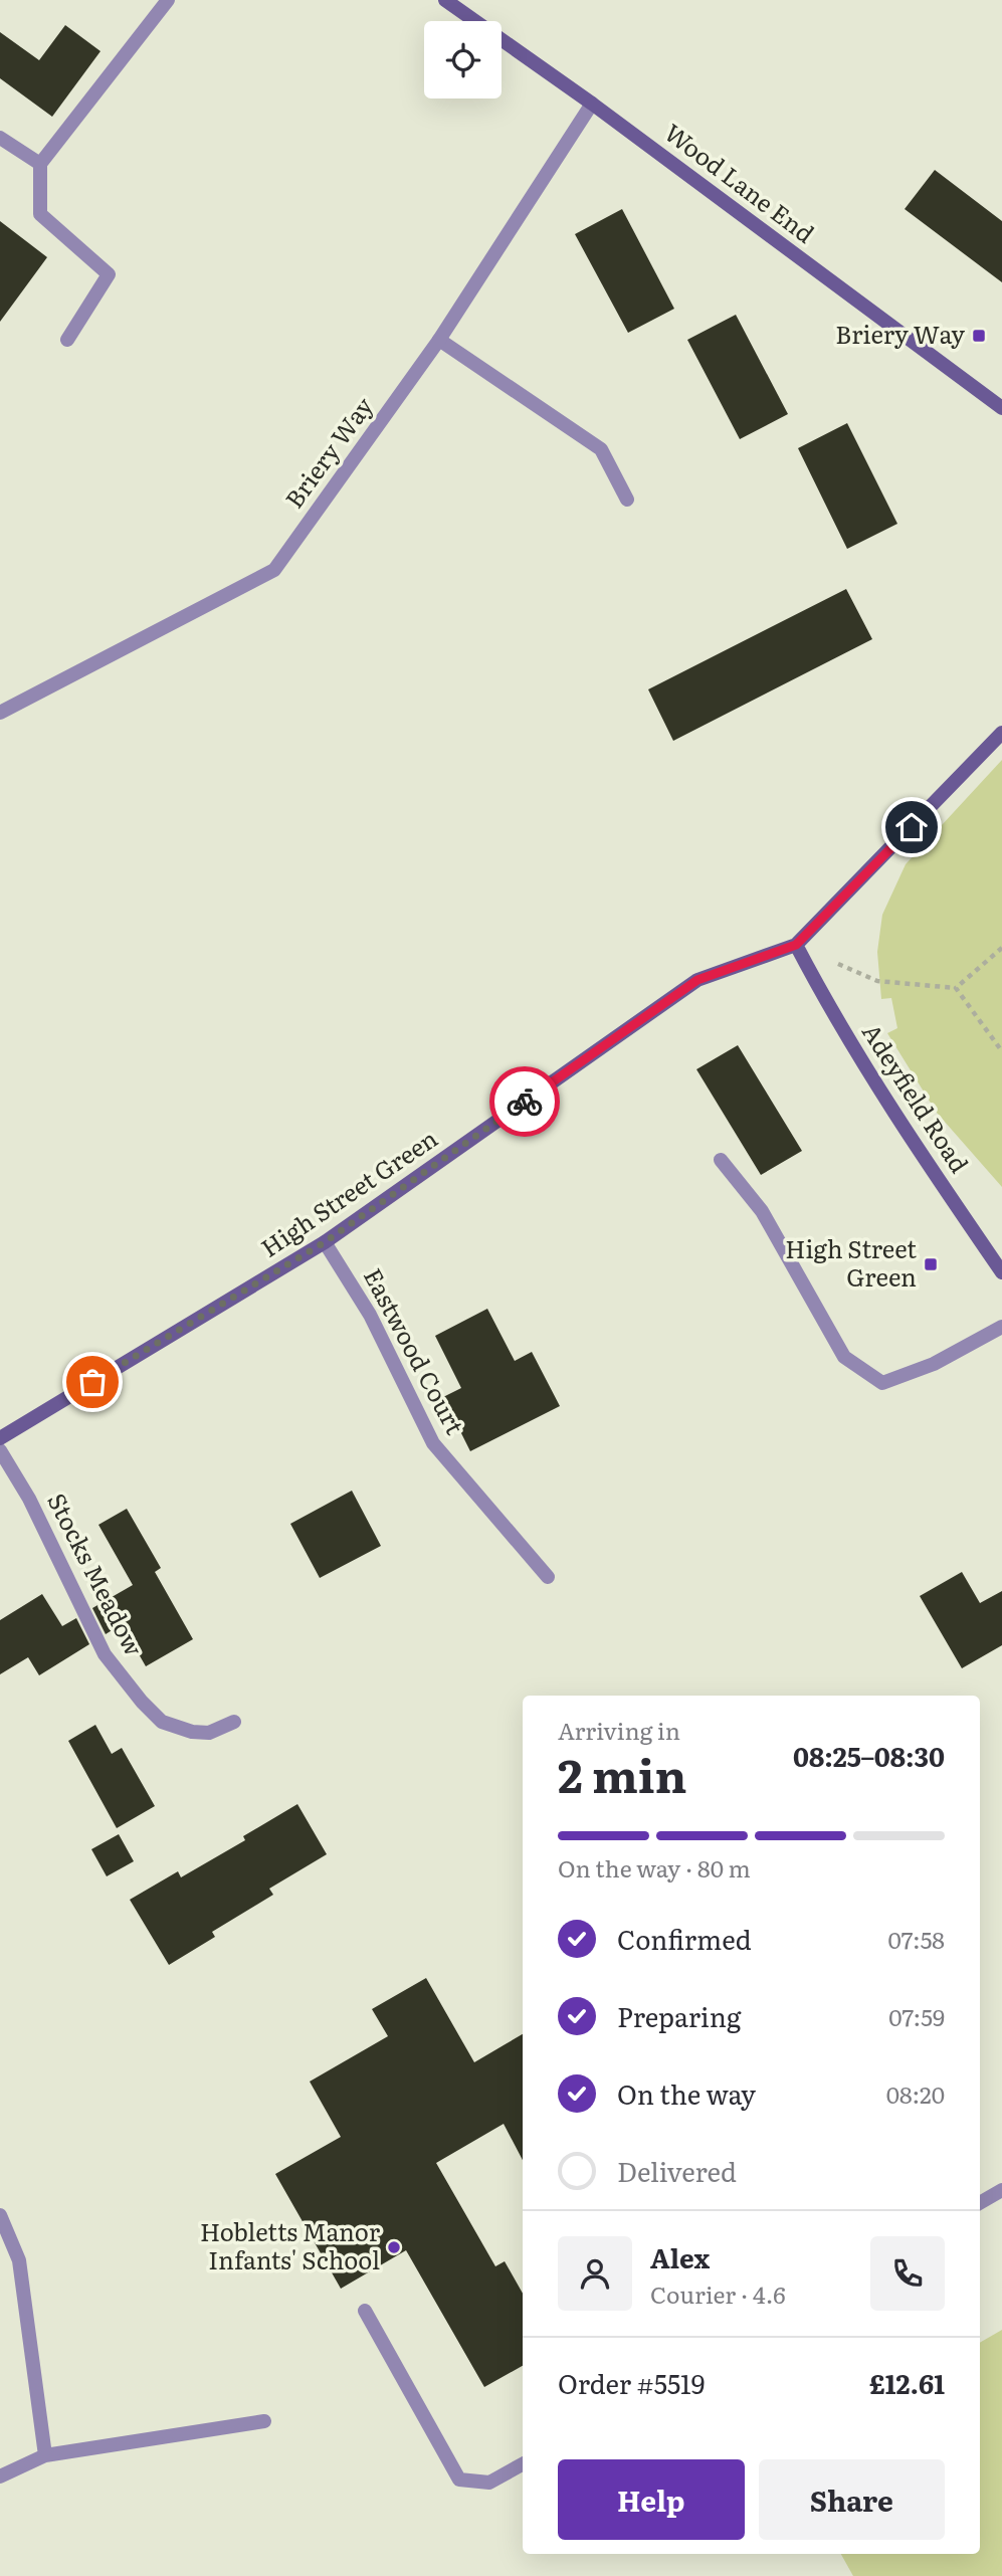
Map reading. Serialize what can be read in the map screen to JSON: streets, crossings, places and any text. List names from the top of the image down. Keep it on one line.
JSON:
{"streets":{"street":["Wood Lane End","Briery Way","Adeyfield Road","High Street Green","Eastwood Court","Stocks Meadow"]},"crossings":[["Wood Lane End","Briery Way"],["Adeyfield Road","High Street Green"],["High Street Green","Eastwood Court"]],"places":{"transit":["Briery Way","High Street Green"],"other":["Hobletts Manor Infants' School"]},"page":{"heading":["2 min","Arriving in","08:25–08:30"],"panel":["Alex","Courier · 4.6","Order #5519","£12.61"],"bar":"On the way · 80 m","list":[["Confirmed","07:58"],["Preparing","07:59"],["On the way","08:20"],"Delivered"],"buttons":["Help","Share"]}}
